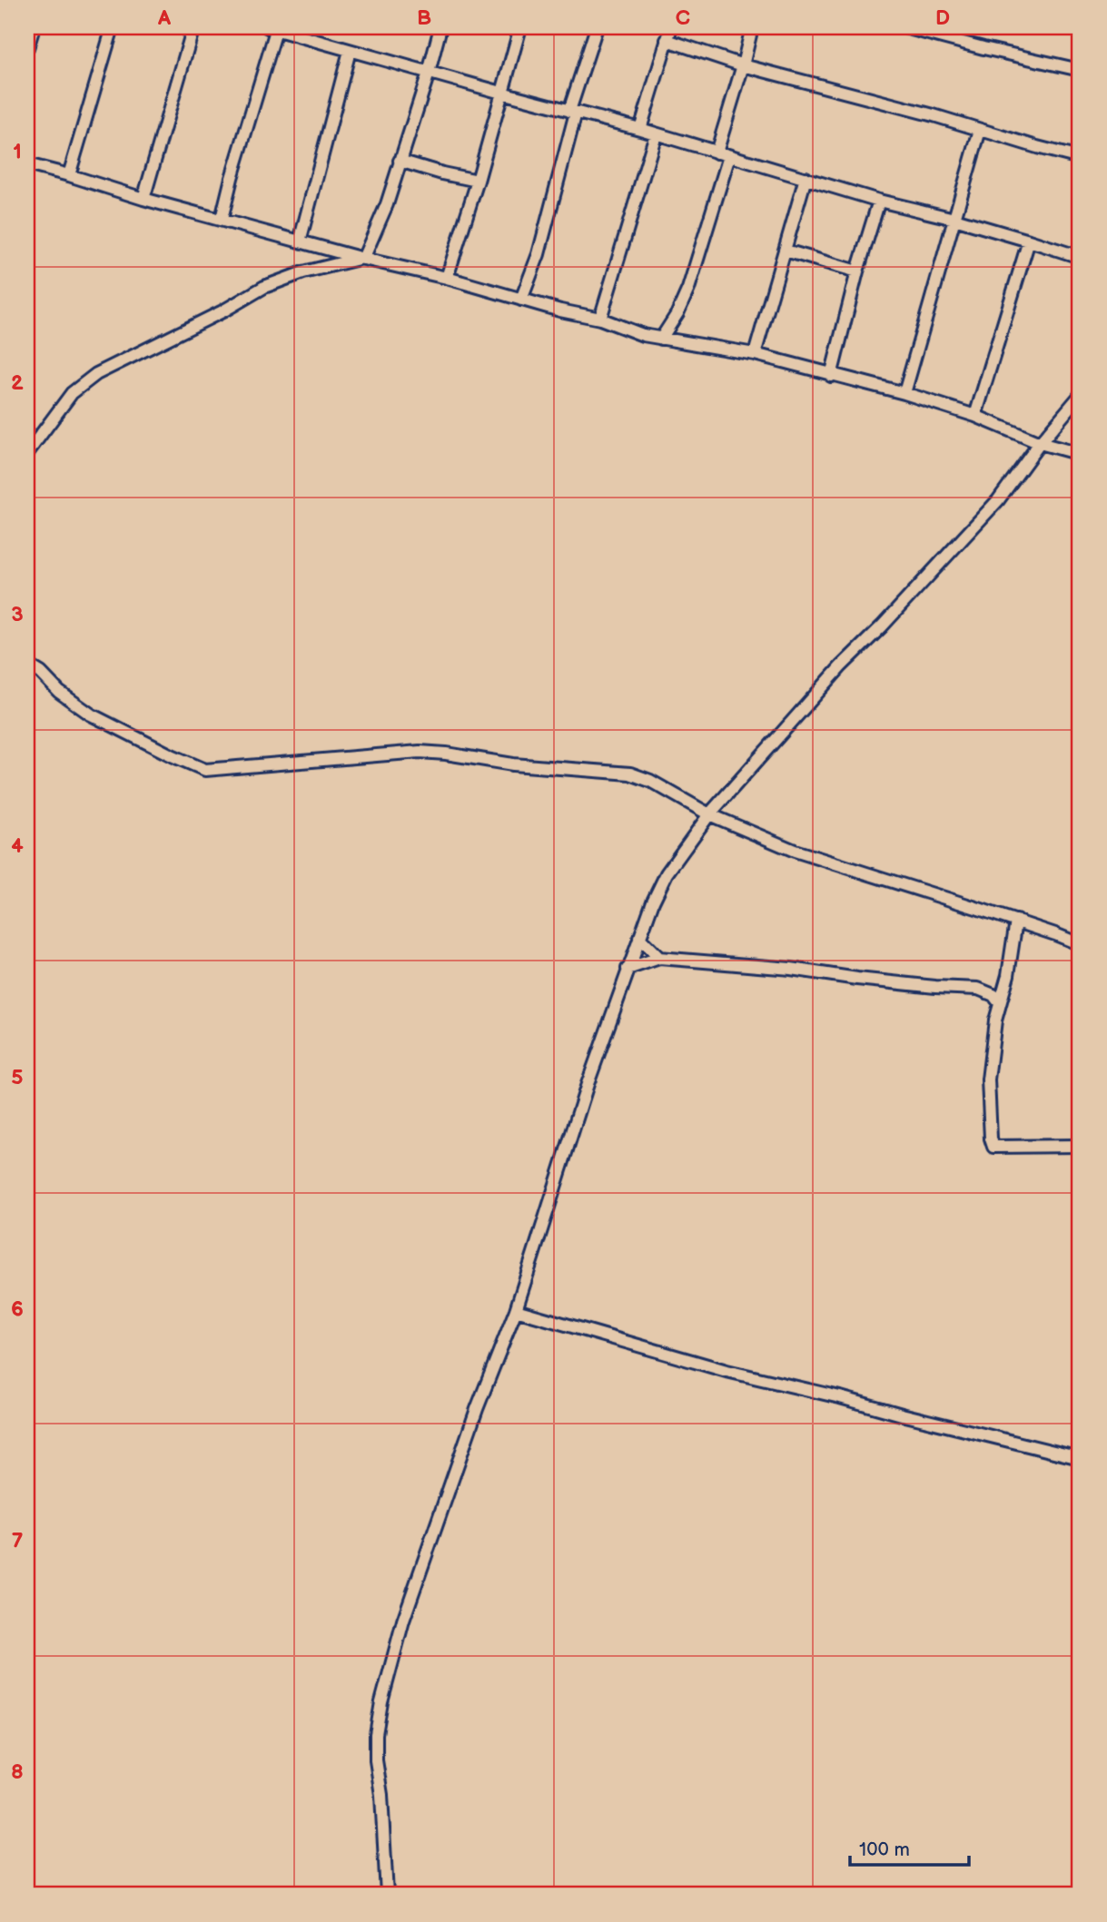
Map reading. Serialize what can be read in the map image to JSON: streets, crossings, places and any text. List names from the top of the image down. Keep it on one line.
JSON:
{"scale_bar":"100 m","grid":{"columns":["A","B","C","D"],"rows":["1","2","3","4","5","6","7","8"]}}
